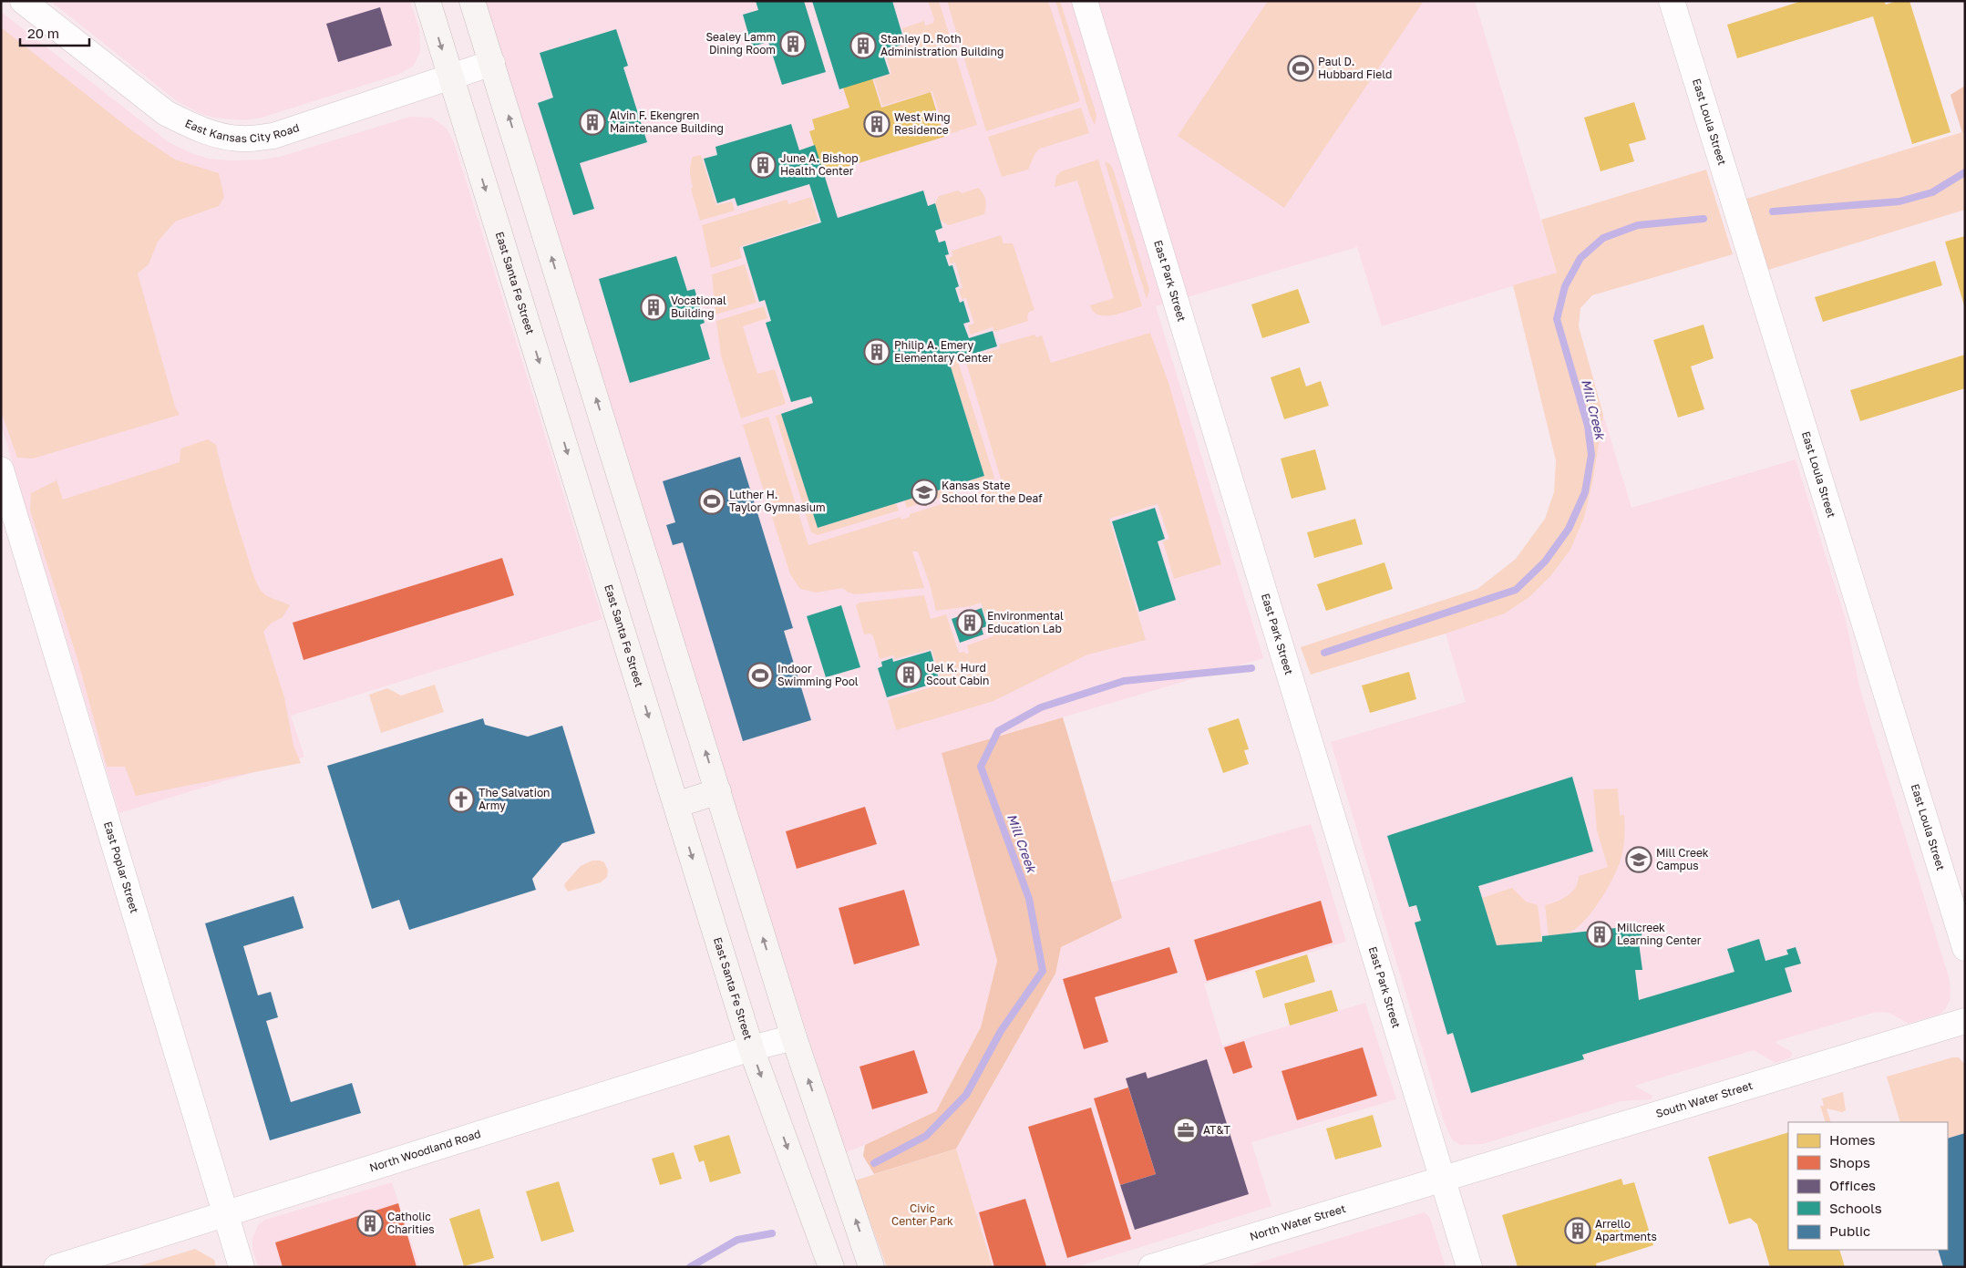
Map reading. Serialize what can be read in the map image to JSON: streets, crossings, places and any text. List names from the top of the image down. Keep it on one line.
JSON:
{"streets":{"main road":["East Santa Fe Street"],"street":["East Loula Street","East Kansas City Road","East Park Street","East Poplar Street","South Water Street","North Woodland Road","North Water Street"]},"crossings":[["East Kansas City Road","East Santa Fe Street"],["East Park Street","South Water Street"],["East Park Street","North Water Street"],["East Santa Fe Street","North Woodland Road"],["East Poplar Street","North Woodland Road"],["South Water Street","North Water Street"]],"water":["Mill Creek"],"parks":["Civic Center Park"],"places":{"building":["Sealey Lamm Dining Room","Stanley D. Roth Administration Building","Alvin F. Ekengren Maintenance Building","West Wing Residence","June A. Bishop Health Center","Vocational Building","Philip A. Emery Elementary Center","Environmental Education Lab","Uel K. Hurd Scout Cabin","Millcreek Learning Center","Catholic Charities","Arrello Apartments"],"sports":["Paul D. Hubbard Field","Luther H. Taylor Gymnasium","Indoor Swimming Pool"],"school or university":["Kansas State School for the Deaf","Mill Creek Campus"],"church":["The Salvation Army"],"office":["AT&T"]},"legend":["Homes","Shops","Offices","Schools","Public"],"scale_bar":"20 m"}
